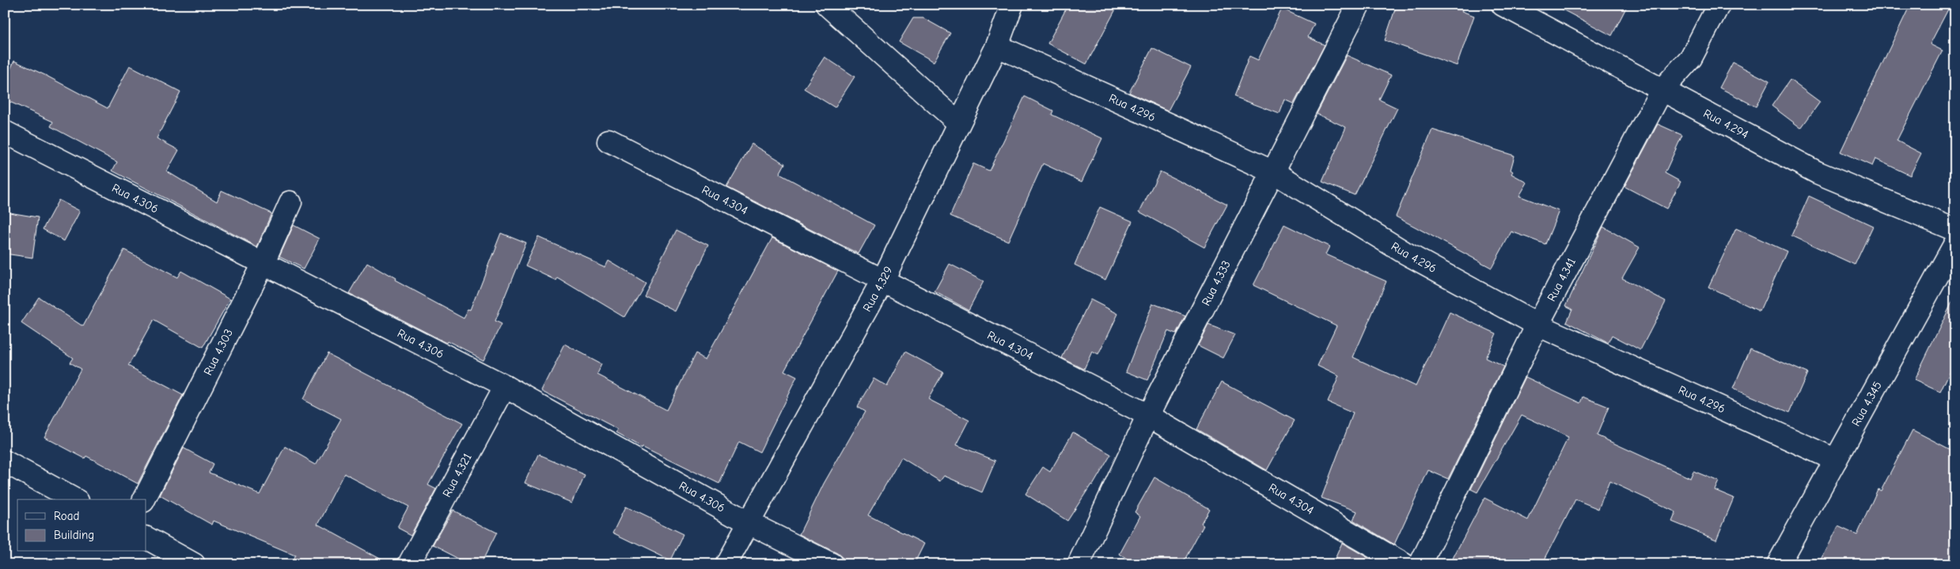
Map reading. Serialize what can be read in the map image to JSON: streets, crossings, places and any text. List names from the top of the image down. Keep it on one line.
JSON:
{"streets":{"street":["Rua 4.296","Rua 4.294","Rua 4.306","Rua 4.304","Rua 4.341","Rua 4.333","Rua 4.329","Rua 4.303","Rua 4.345","Rua 4.321"]},"crossings":[["Rua 4.296","Rua 4.341"],["Rua 4.296","Rua 4.333"],["Rua 4.296","Rua 4.329"],["Rua 4.296","Rua 4.345"],["Rua 4.294","Rua 4.341"],["Rua 4.306","Rua 4.329"],["Rua 4.306","Rua 4.303"],["Rua 4.306","Rua 4.321"],["Rua 4.304","Rua 4.333"],["Rua 4.304","Rua 4.329"]],"legend":["Road","Building"]}
